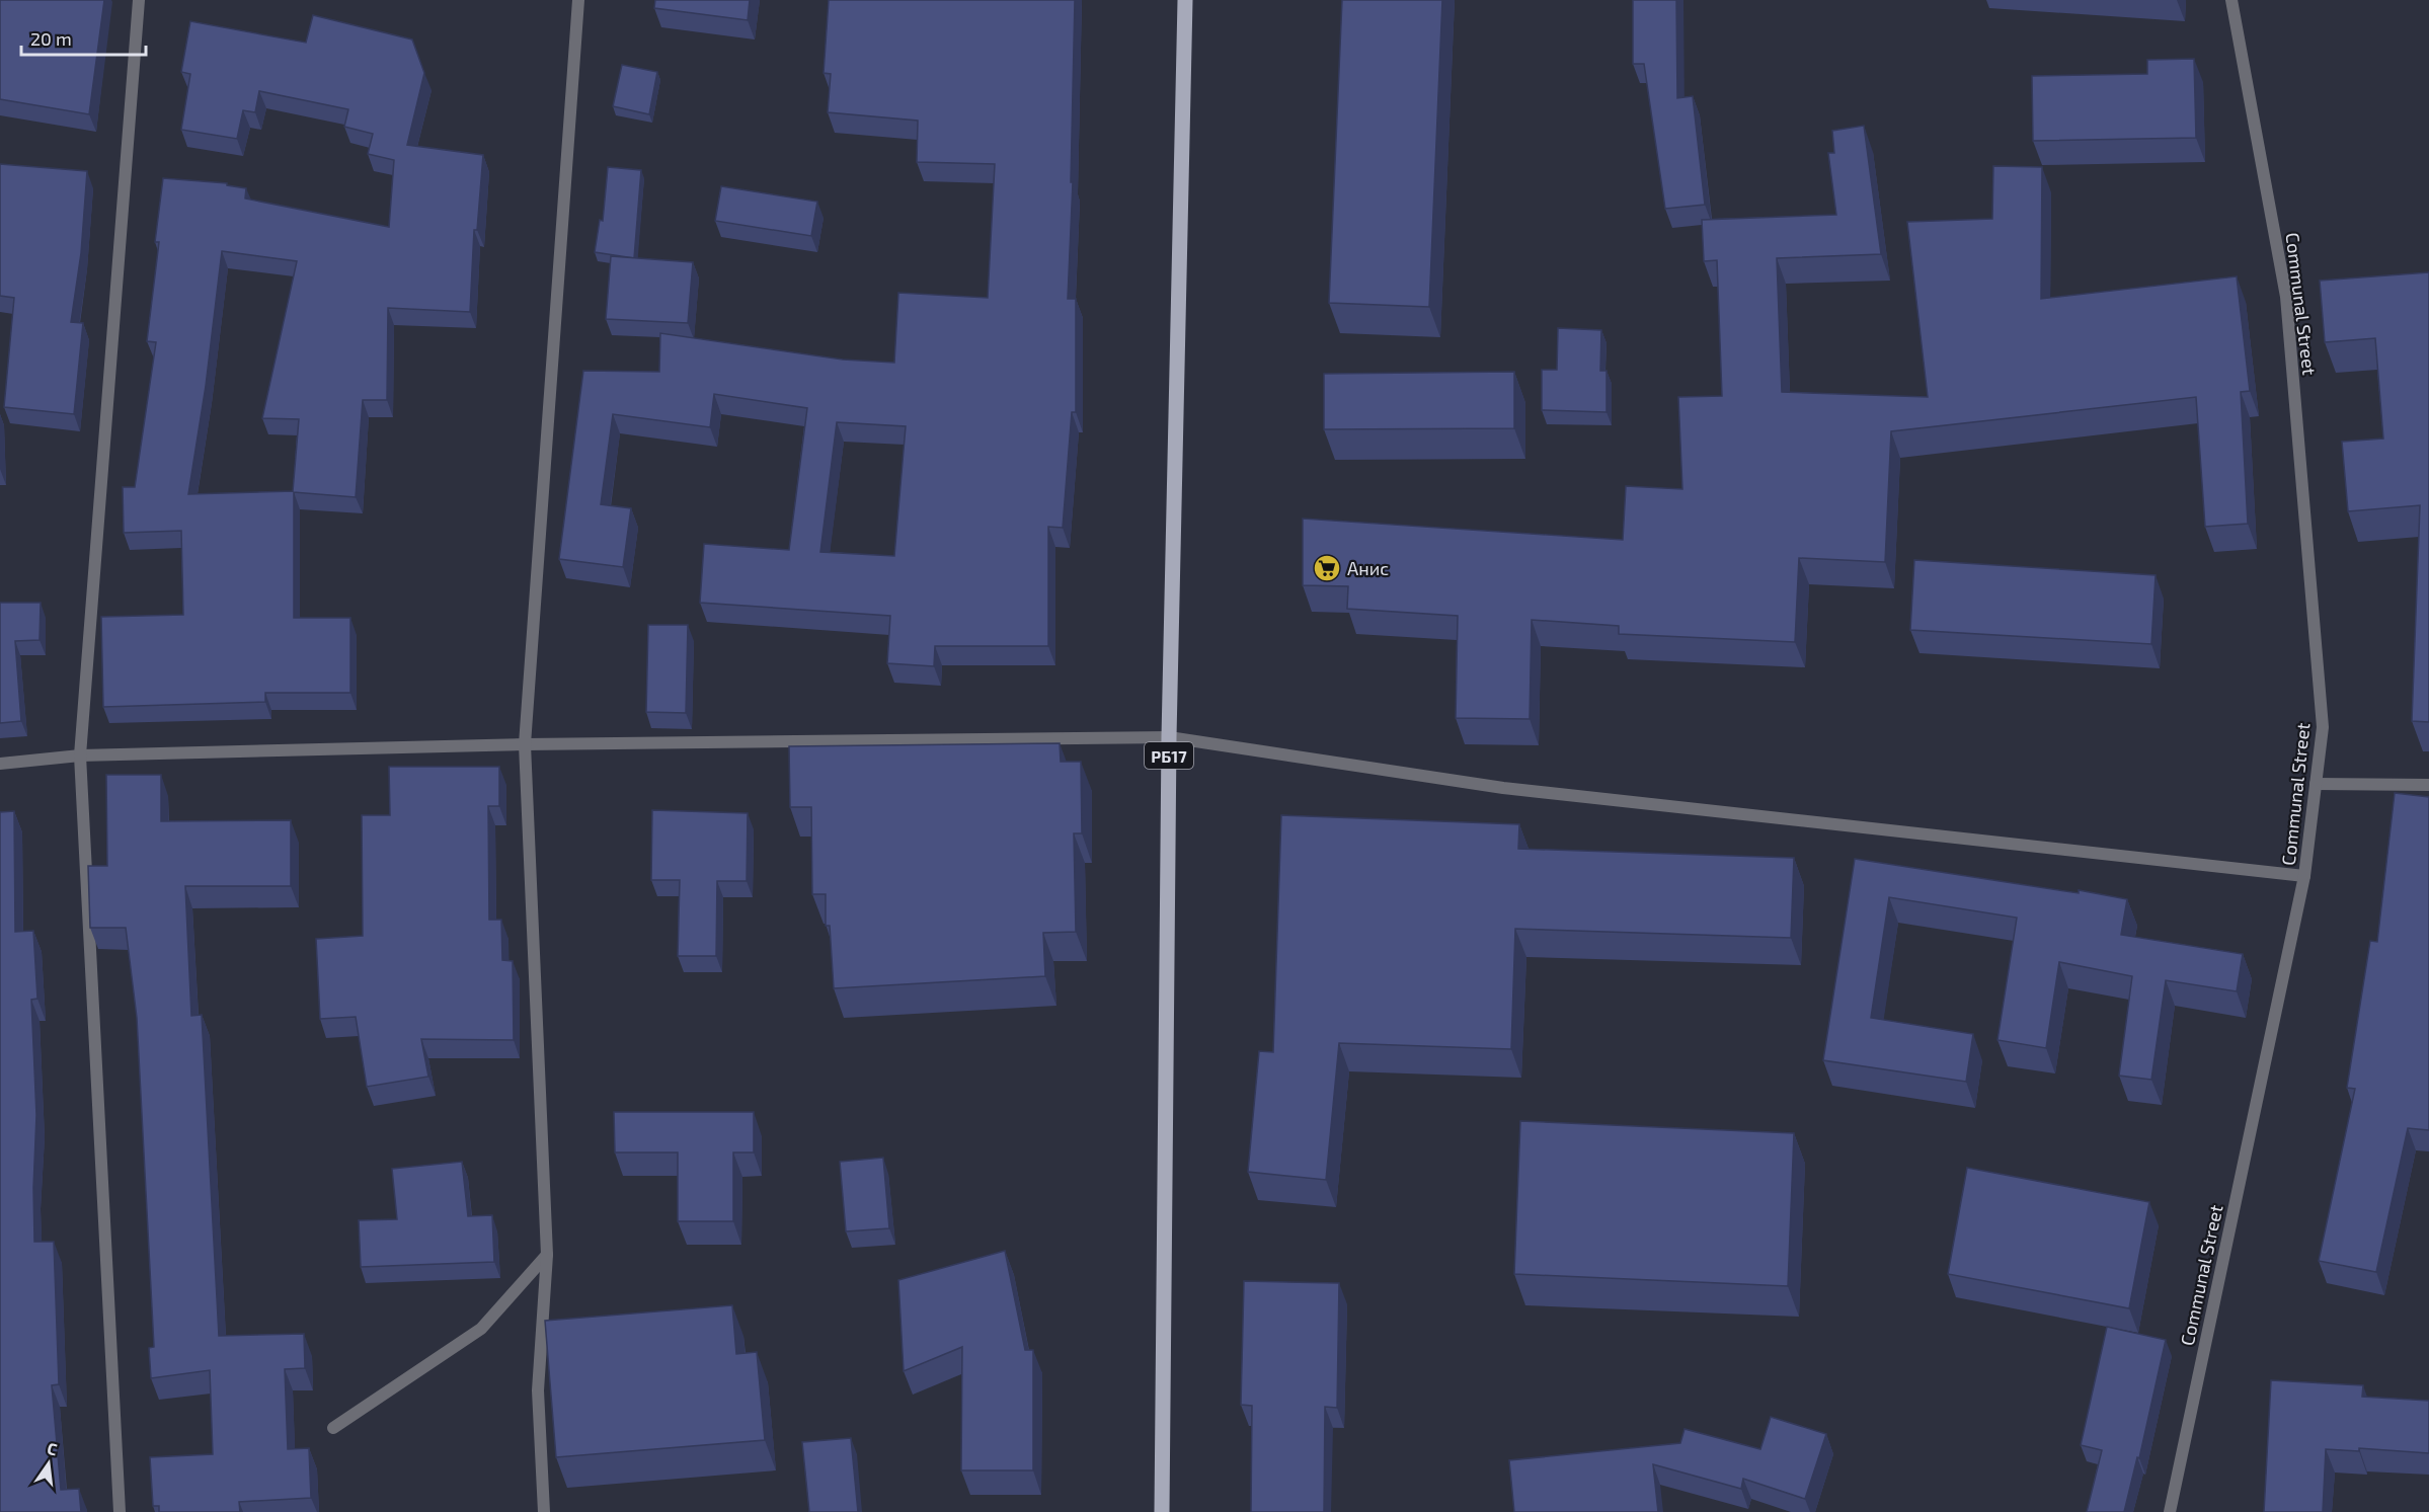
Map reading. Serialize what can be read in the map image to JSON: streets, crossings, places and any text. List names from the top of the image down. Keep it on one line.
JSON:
{"streets":{"main road":["РБ17"],"street":["Communal Street"]},"places":{"supermarket":["Анис"]},"scale_bar":"20 m","north":"top"}
